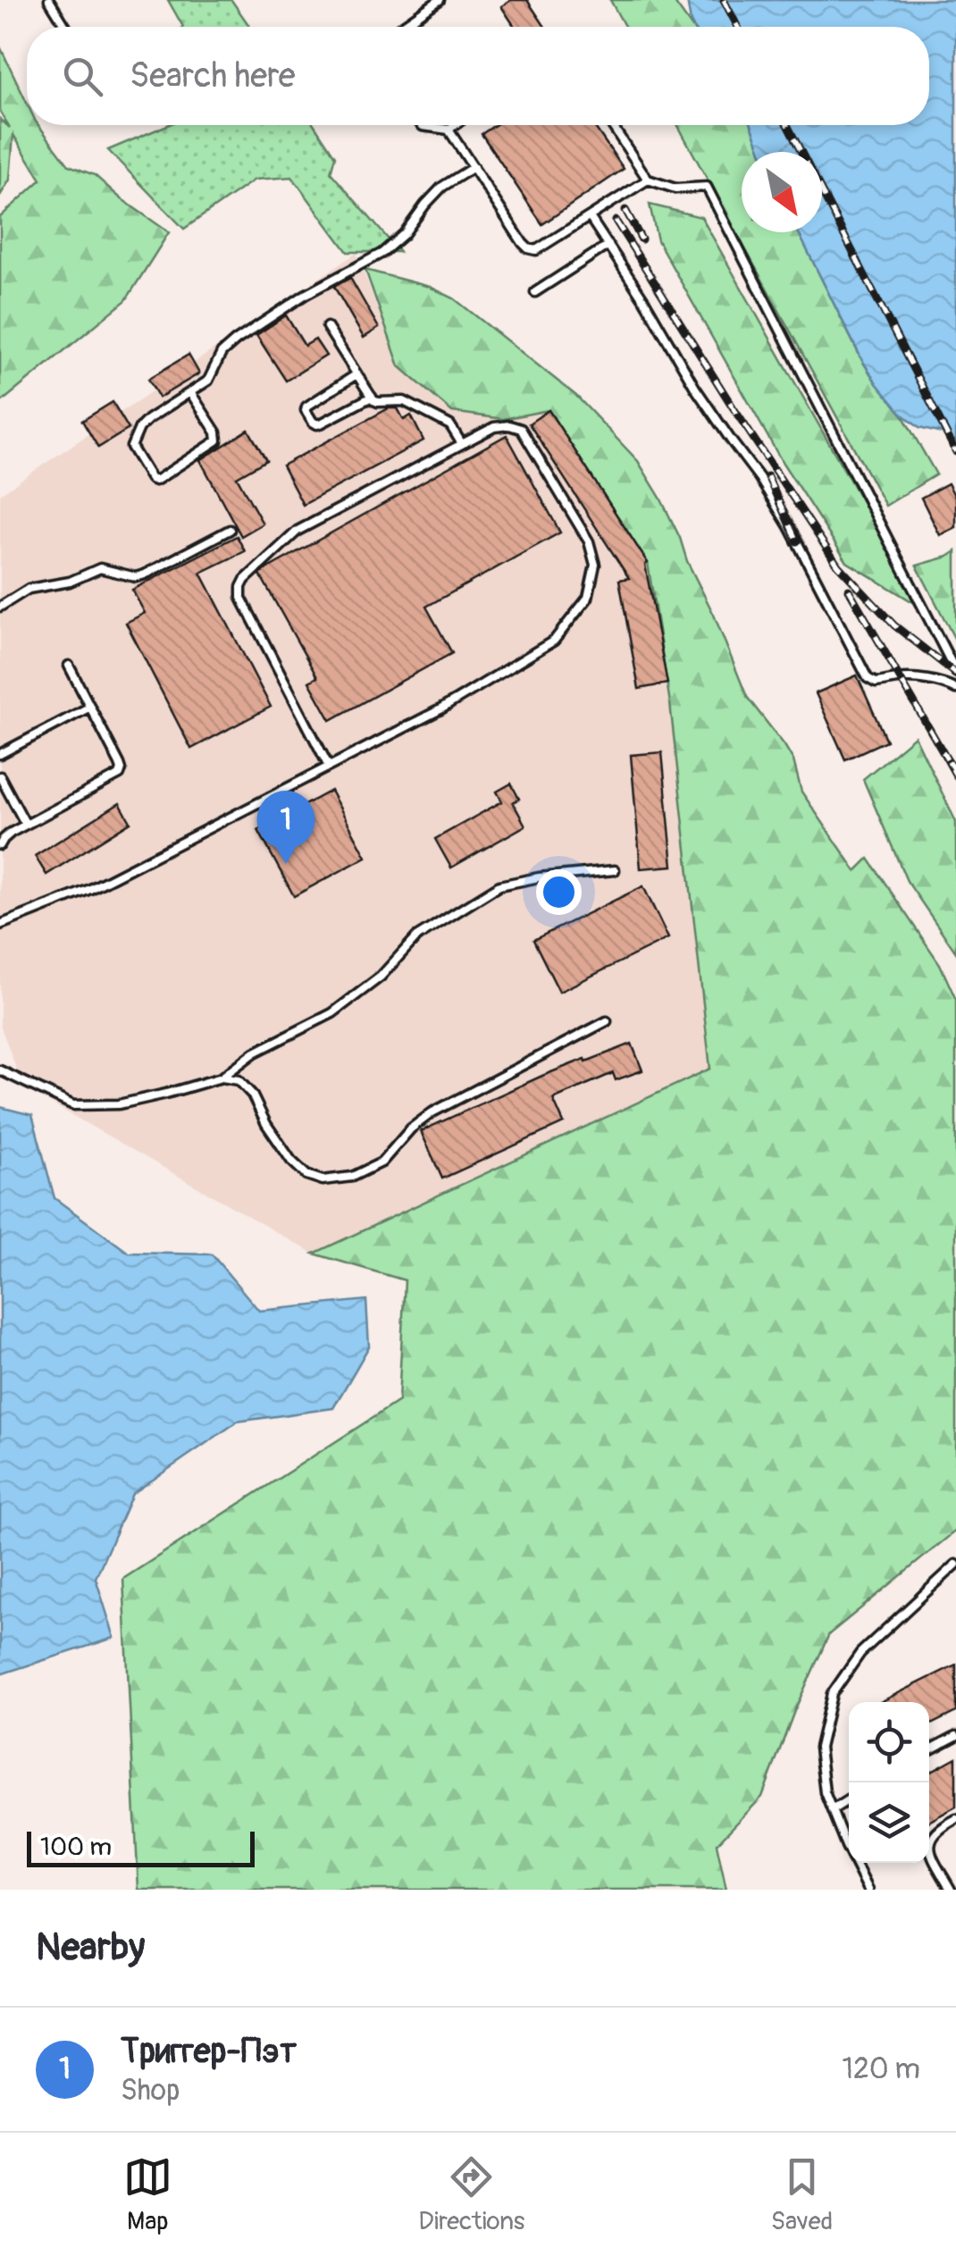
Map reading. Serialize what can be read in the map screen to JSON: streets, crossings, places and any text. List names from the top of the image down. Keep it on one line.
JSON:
{"scale_bar":"100 m","north":"bottom right","page":{"search":"Search here","pins":"1","scale":"100 m","heading":"Nearby","list":[{"mark":"1","name":"Триггер-Пэт","note":"Shop","value":"120 m"}],"nav":["Map","Directions","Saved"]}}
